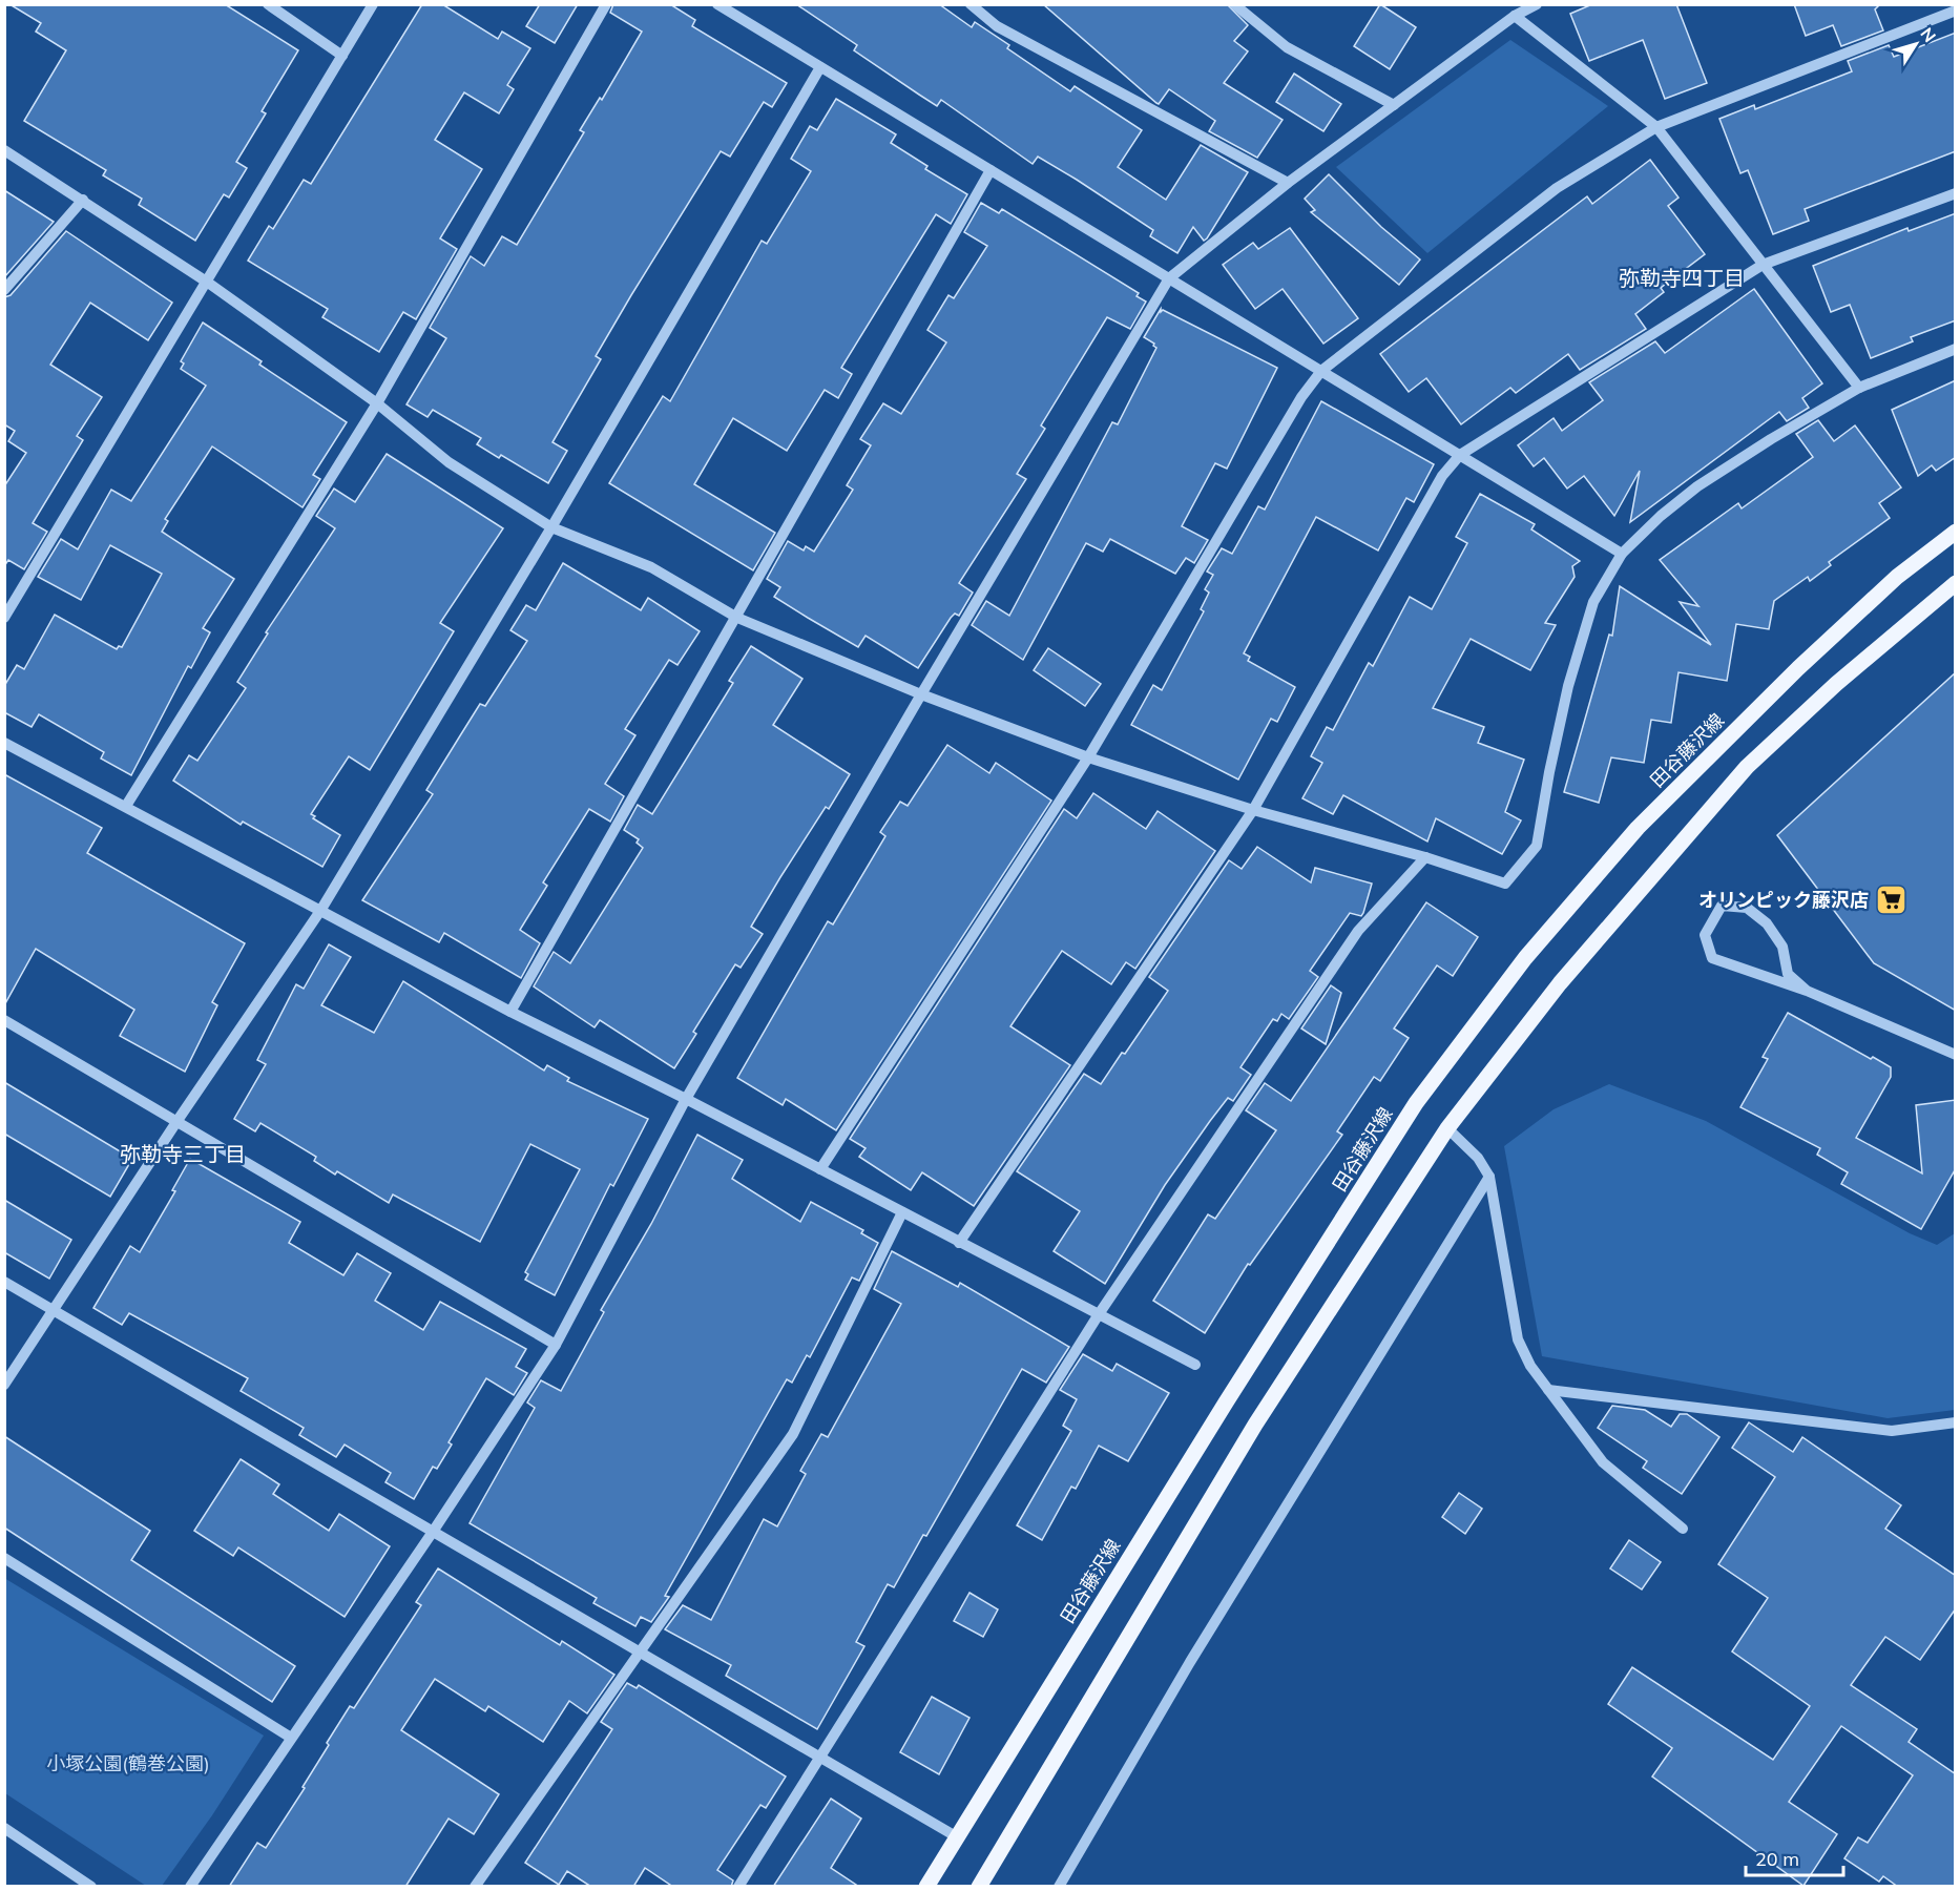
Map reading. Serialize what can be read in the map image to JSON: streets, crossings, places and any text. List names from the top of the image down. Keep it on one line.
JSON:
{"streets":{"main road":["田谷藤沢線"]},"districts":["弥勒寺四丁目","弥勒寺三丁目"],"parks":["小塚公園(鶴巻公園)"],"places":{"supermarket":["オリンピック藤沢店"]},"scale_bar":"20 m","north":"top right"}
